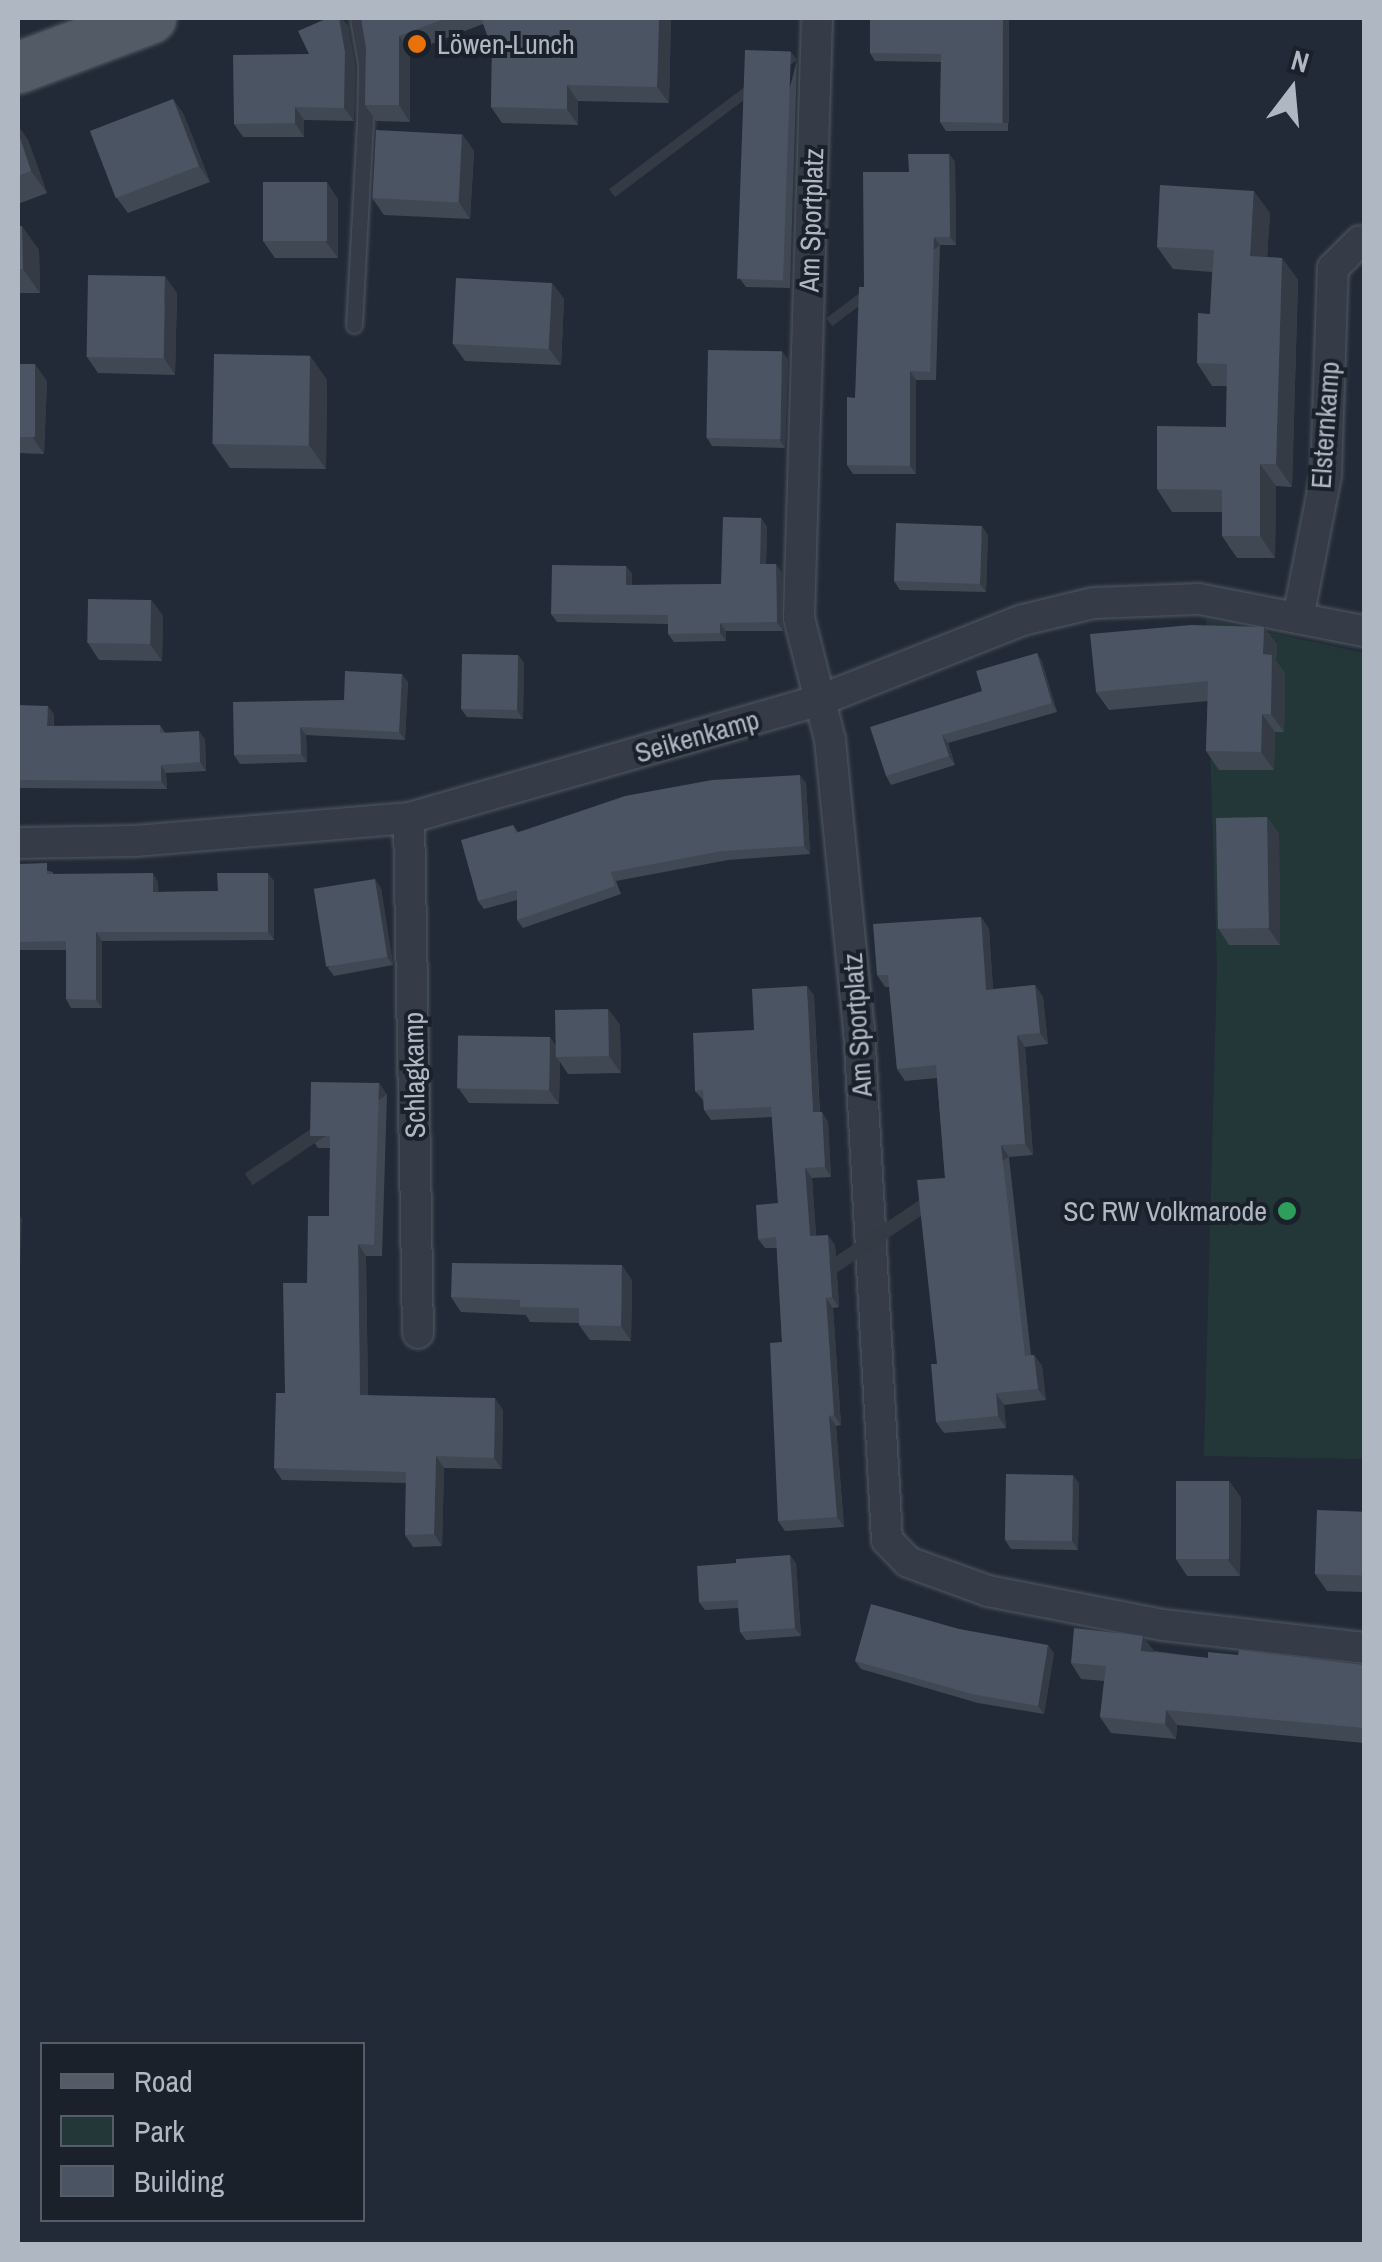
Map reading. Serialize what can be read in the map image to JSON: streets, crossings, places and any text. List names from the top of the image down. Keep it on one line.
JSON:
{"streets":{"street":["Am Sportplatz","Elsternkamp","Seikenkamp","Schlagkamp"]},"crossings":[["Am Sportplatz","Seikenkamp"],["Elsternkamp","Seikenkamp"],["Seikenkamp","Schlagkamp"]],"places":["Löwen-Lunch","SC RW Volkmarode"],"legend":["Road","Park","Building"],"north":"top"}
